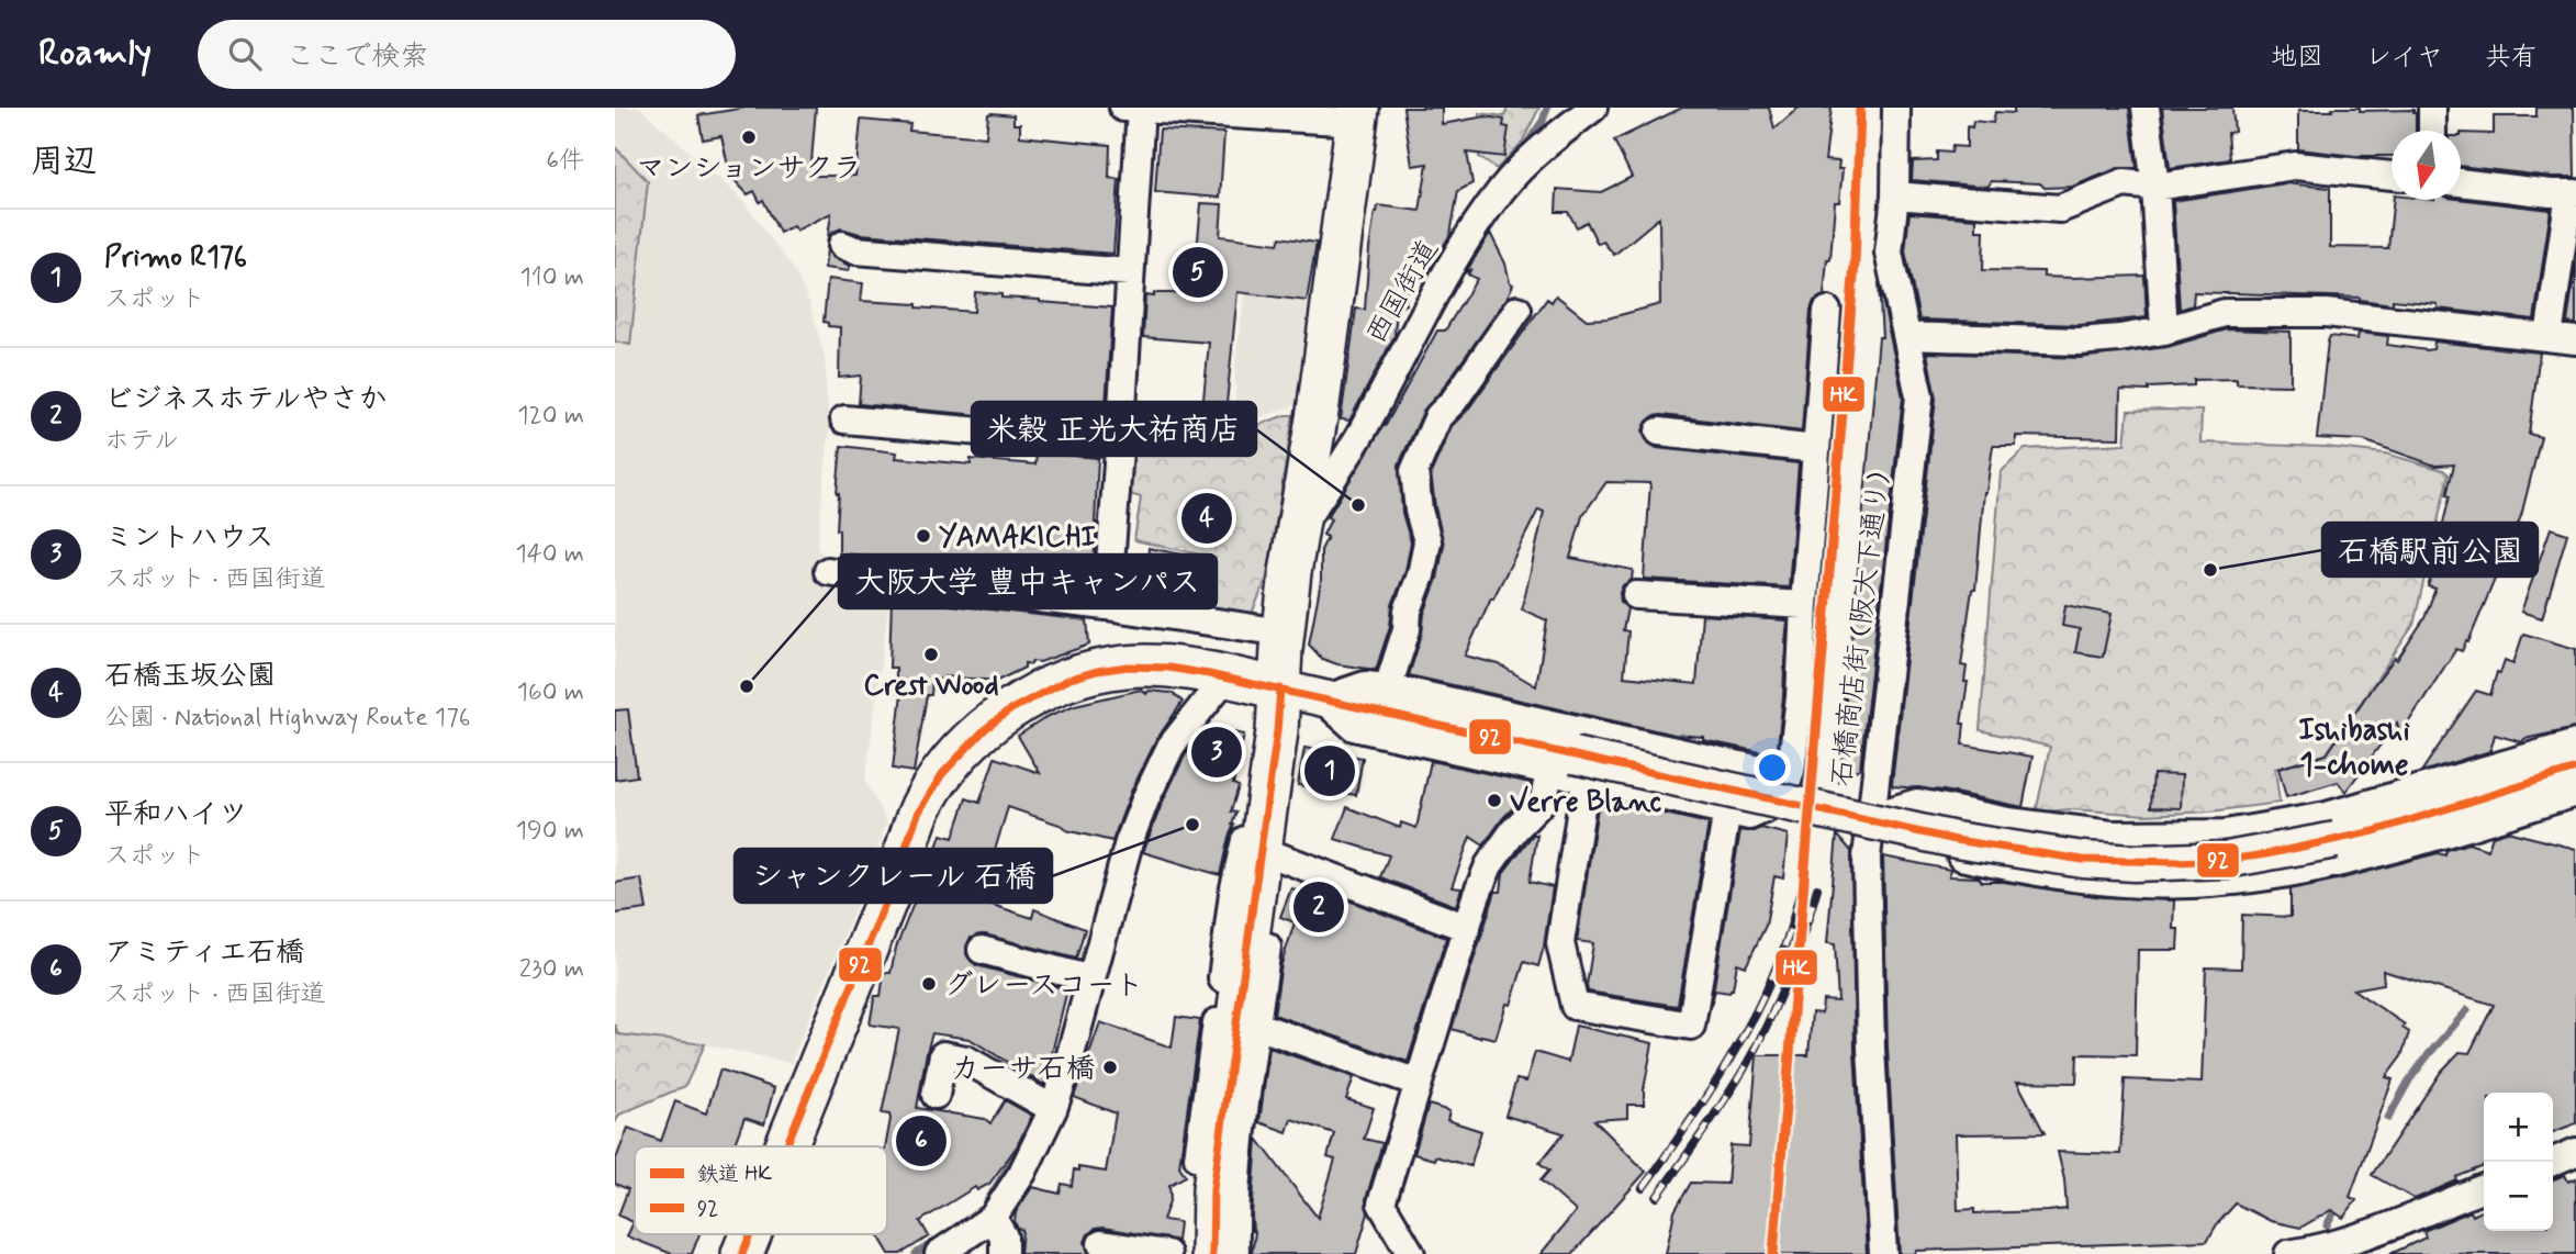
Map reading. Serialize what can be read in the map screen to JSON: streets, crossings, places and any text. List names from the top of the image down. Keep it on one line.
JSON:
{"streets":{"street":["西国街道","石橋商店街 (阪大下通り)"]},"districts":["Ishibashi 1-chome"],"places":["マンションサクラ","米穀 正光大祐商店","YAMAKICHI","石橋駅前公園","Crest Wood","大阪大学 豊中キャンパス","Verre Blanc","シャンクレール 石橋","グレースコート","カーサ石橋"],"lines":["rail line HK","transit line 92"],"legend":["鉄道 HK","92"],"north":"bottom","page":{"header":"Roamly","search":"ここで検索","nav":["地図","レイヤ","共有"],"heading":["周辺","6件"],"list":[{"mark":"1","name":"Primo R176","note":"スポット","value":"110 m"},{"mark":"2","name":"ビジネスホテルやさか","note":"ホテル","value":"120 m"},{"mark":"3","name":"ミントハウス","note":"スポット · 西国街道","value":"140 m"},{"mark":"4","name":"石橋玉坂公園","note":"公園 · National Highway Route 176","value":"160 m"},{"mark":"5","name":"平和ハイツ","note":"スポット","value":"190 m"},{"mark":"6","name":"アミティエ石橋","note":"スポット · 西国街道","value":"230 m"}],"pins":["5","4","3","1","2","6"],"map_buttons":["+","−"]}}
